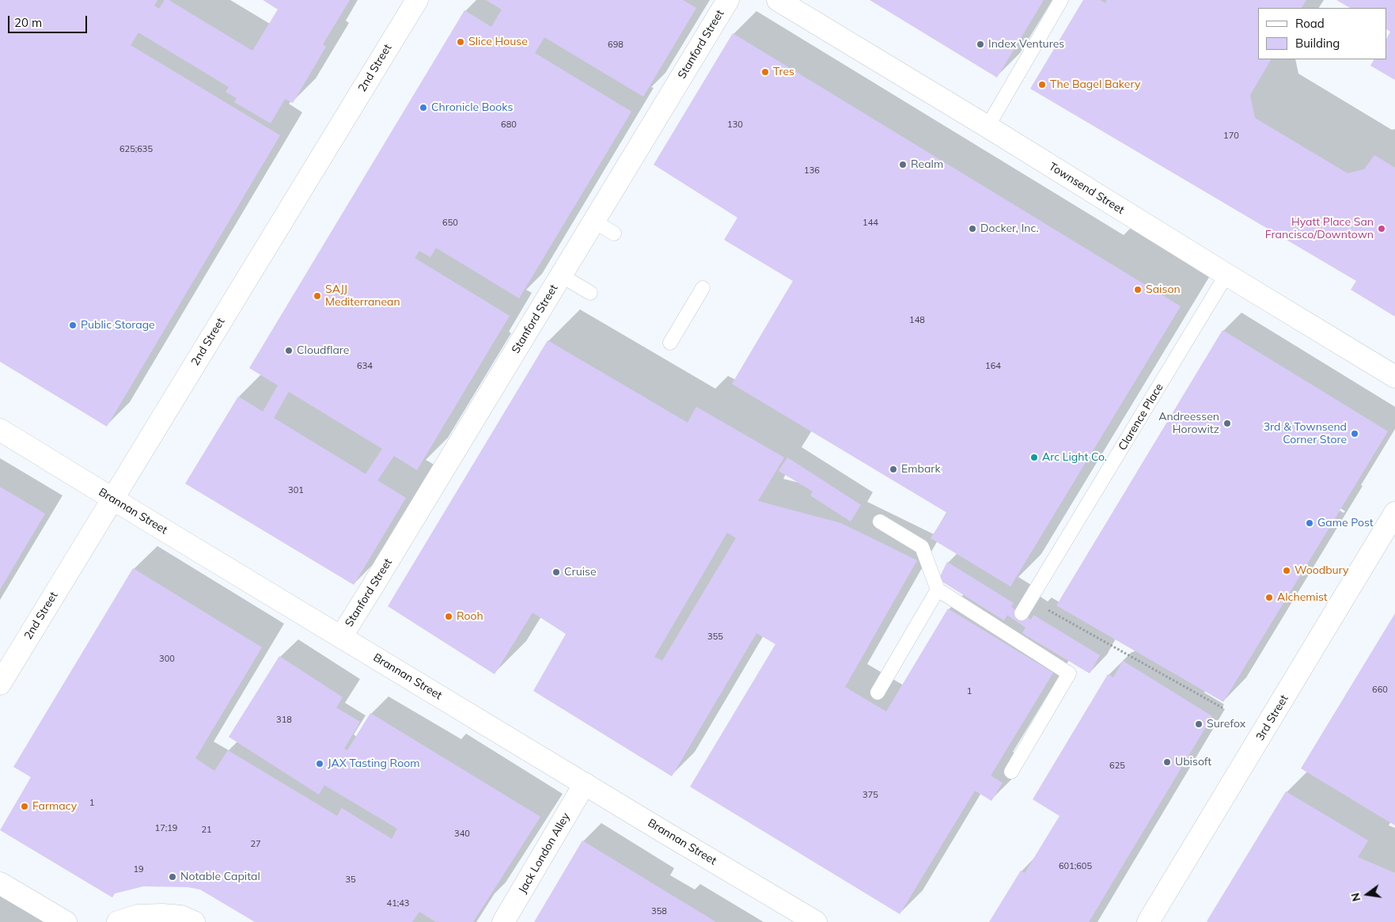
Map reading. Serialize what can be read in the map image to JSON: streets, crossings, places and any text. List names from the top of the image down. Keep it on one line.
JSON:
{"streets":{"street":["Stanford Street","2nd Street","Townsend Street","Brannan Street","3rd Street","Jack London Alley"],"lane":["Clarence Place"]},"crossings":[["Stanford Street","Brannan Street"],["2nd Street","Brannan Street"],["Townsend Street","Clarence Place"],["Brannan Street","Jack London Alley"]],"places":["Slice House","Index Ventures","Tres","The Bagel Bakery","Chronicle Books","Realm","Docker, Inc.","Hyatt Place San Francisco/Downtown","Saison","SAJJ Mediterranean","Public Storage","Cloudflare","Andreessen Horowitz","3rd & Townsend Corner Store","Arc Light Co.","Embark","Game Post","Woodbury","Cruise","Alchemist","Rooh","Surefox","Ubisoft","JAX Tasting Room","Farmacy","Notable Capital"],"house_numbers":["698","680","130","170","625;635","136","650","144","148","634","164","301","355","300","660","1","318","625","375","1","17;19","21","340","27","601;605","19","35","41;43","358"],"legend":["Road","Building"],"scale_bar":"20 m","north":"left"}
